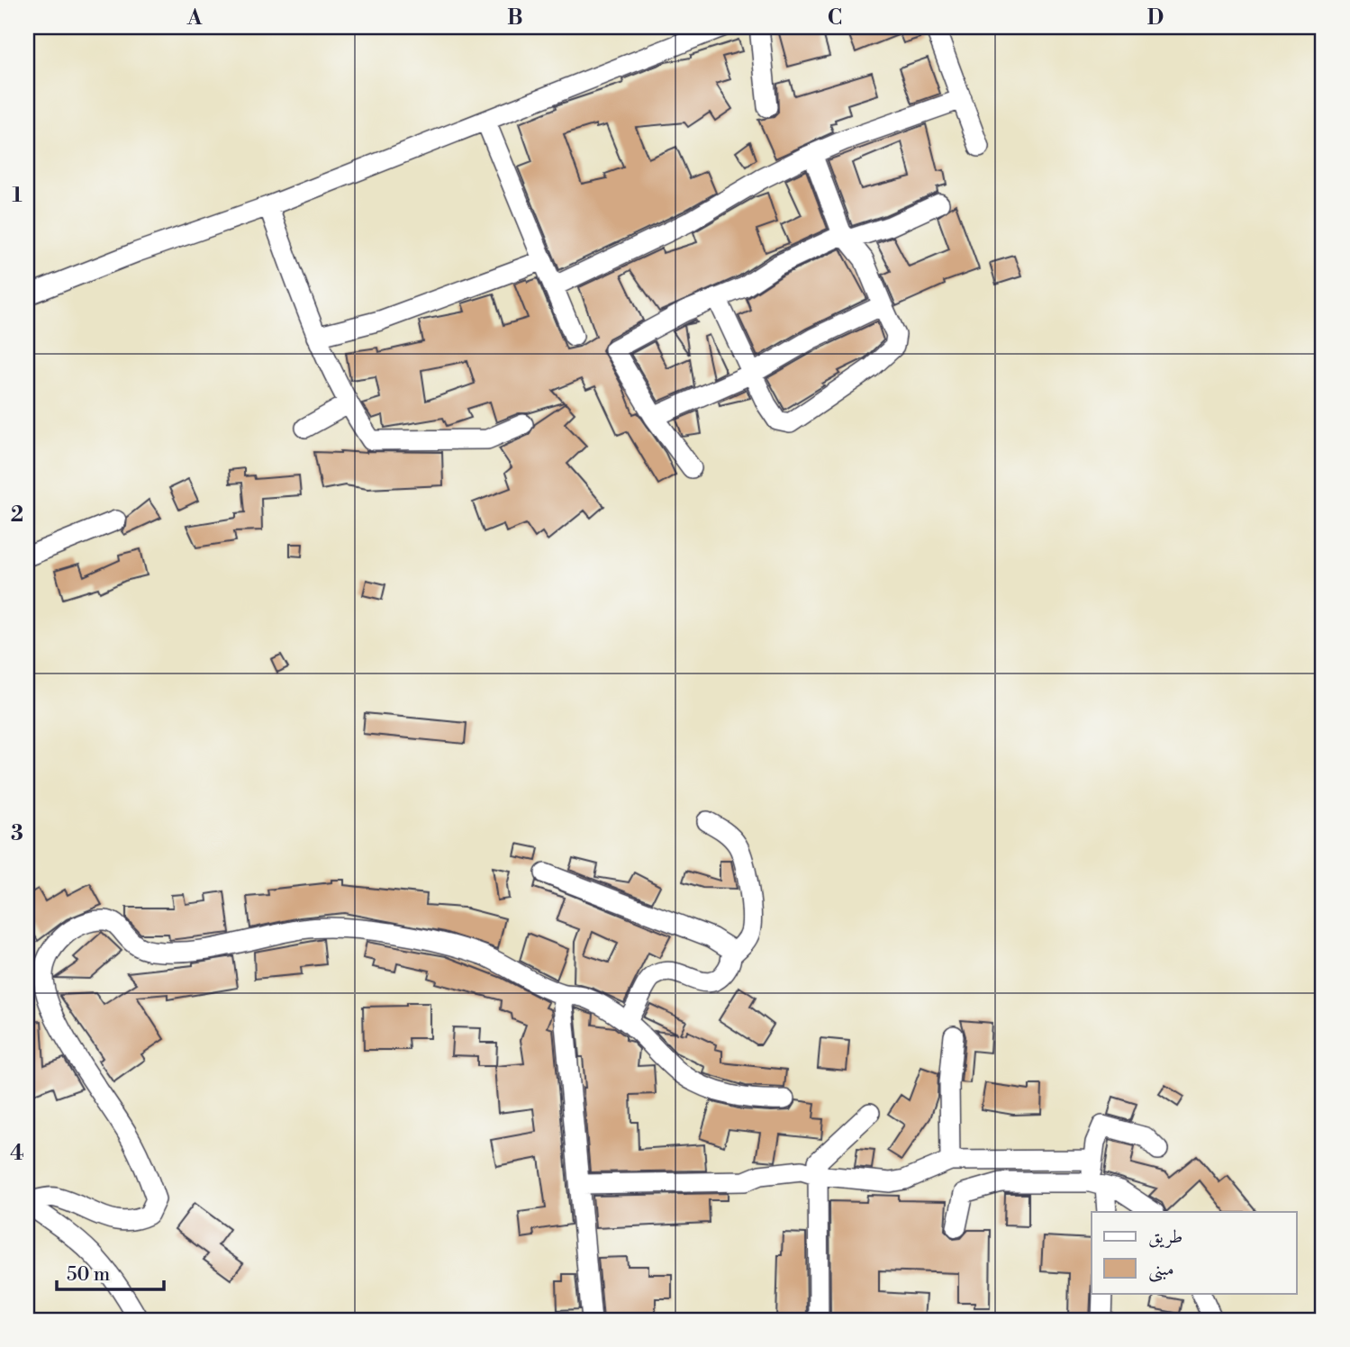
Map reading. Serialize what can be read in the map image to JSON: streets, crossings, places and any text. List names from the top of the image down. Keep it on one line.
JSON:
{"legend":["طريق","مبنى"],"scale_bar":"50 m","grid":{"columns":["A","B","C","D"],"rows":["1","2","3","4"]}}
